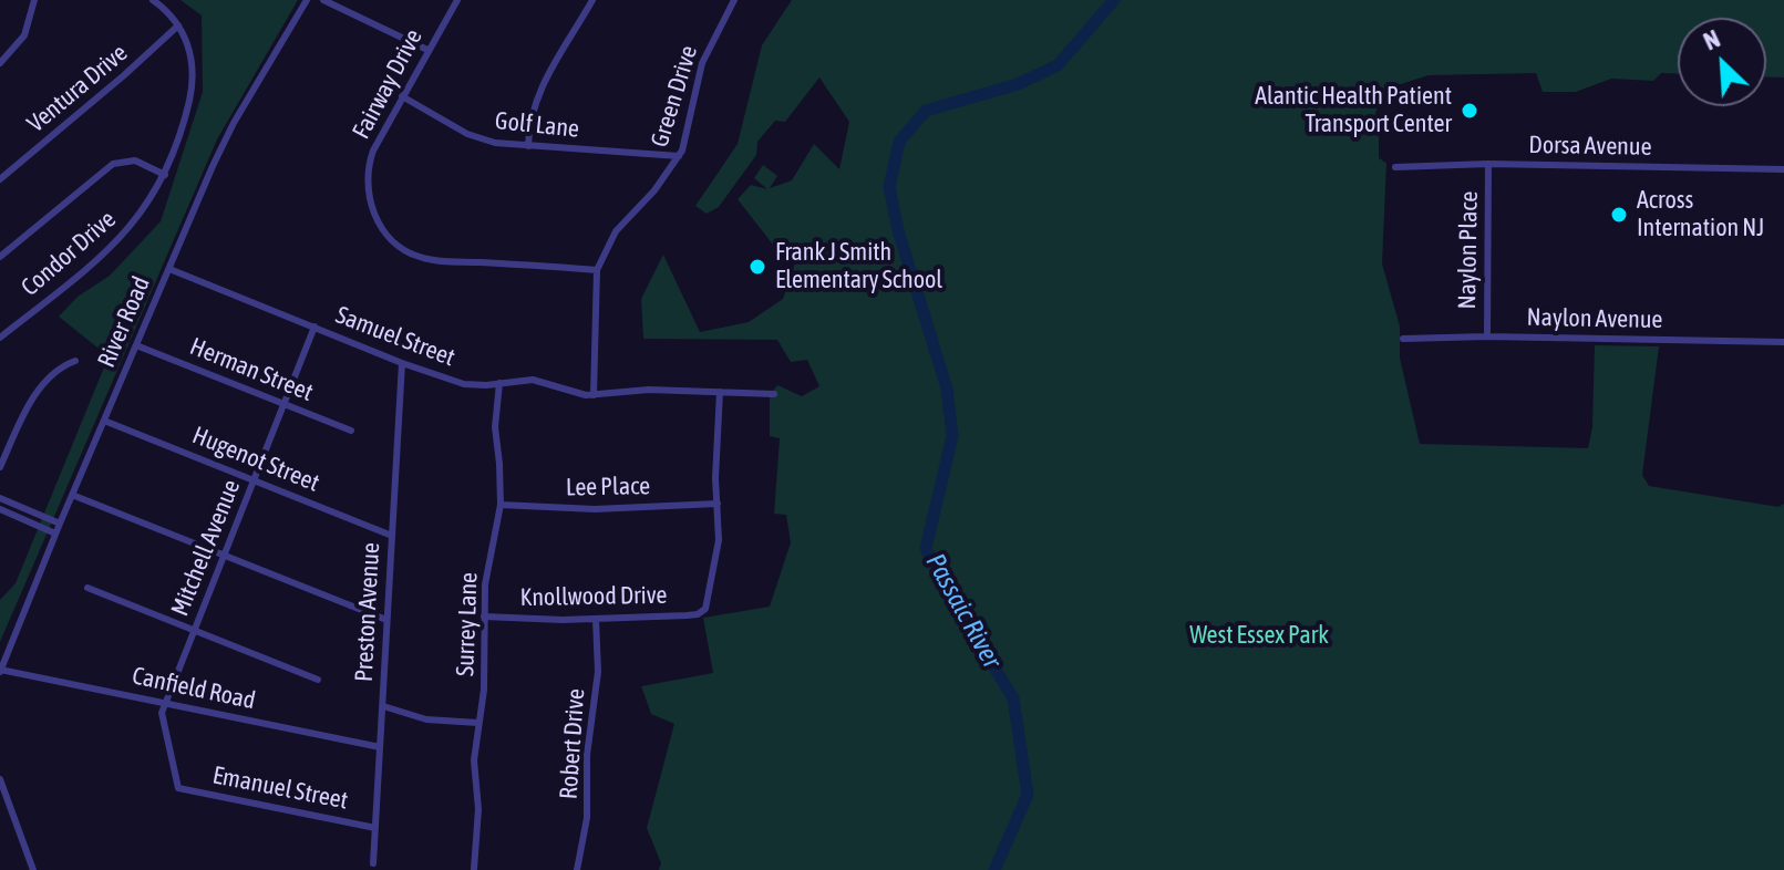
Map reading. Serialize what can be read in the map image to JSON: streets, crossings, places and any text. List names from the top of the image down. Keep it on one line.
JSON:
{"streets":{"street":["Fairway Drive","Ventura Drive","Green Drive","Golf Lane","Dorsa Avenue","Naylon Place","Condor Drive","Naylon Avenue","River Road","Samuel Street","Herman Street","Hugenot Street","Lee Place","Mitchell Avenue","Knollwood Drive","Preston Avenue","Surrey Lane","Canfield Road","Robert Drive","Emanuel Street"]},"crossings":[["Fairway Drive","Green Drive"],["Fairway Drive","Golf Lane"],["Ventura Drive","Condor Drive"],["Green Drive","Golf Lane"],["Green Drive","Samuel Street"],["Dorsa Avenue","Naylon Place"],["Naylon Place","Naylon Avenue"],["River Road","Samuel Street"],["River Road","Herman Street"],["River Road","Hugenot Street"],["River Road","Canfield Road"],["Samuel Street","Mitchell Avenue"],["Samuel Street","Preston Avenue"],["Samuel Street","Surrey Lane"],["Herman Street","Mitchell Avenue"],["Hugenot Street","Mitchell Avenue"],["Hugenot Street","Preston Avenue"],["Lee Place","Knollwood Drive"],["Lee Place","Surrey Lane"],["Mitchell Avenue","Canfield Road"],["Mitchell Avenue","Emanuel Street"],["Knollwood Drive","Surrey Lane"],["Knollwood Drive","Robert Drive"],["Preston Avenue","Canfield Road"],["Preston Avenue","Emanuel Street"]],"water":["Passaic River"],"parks":["West Essex Park"],"places":["Alantic Health Patient Transport Center","Across Internation NJ","Frank J Smith Elementary School"],"north":"top left"}
